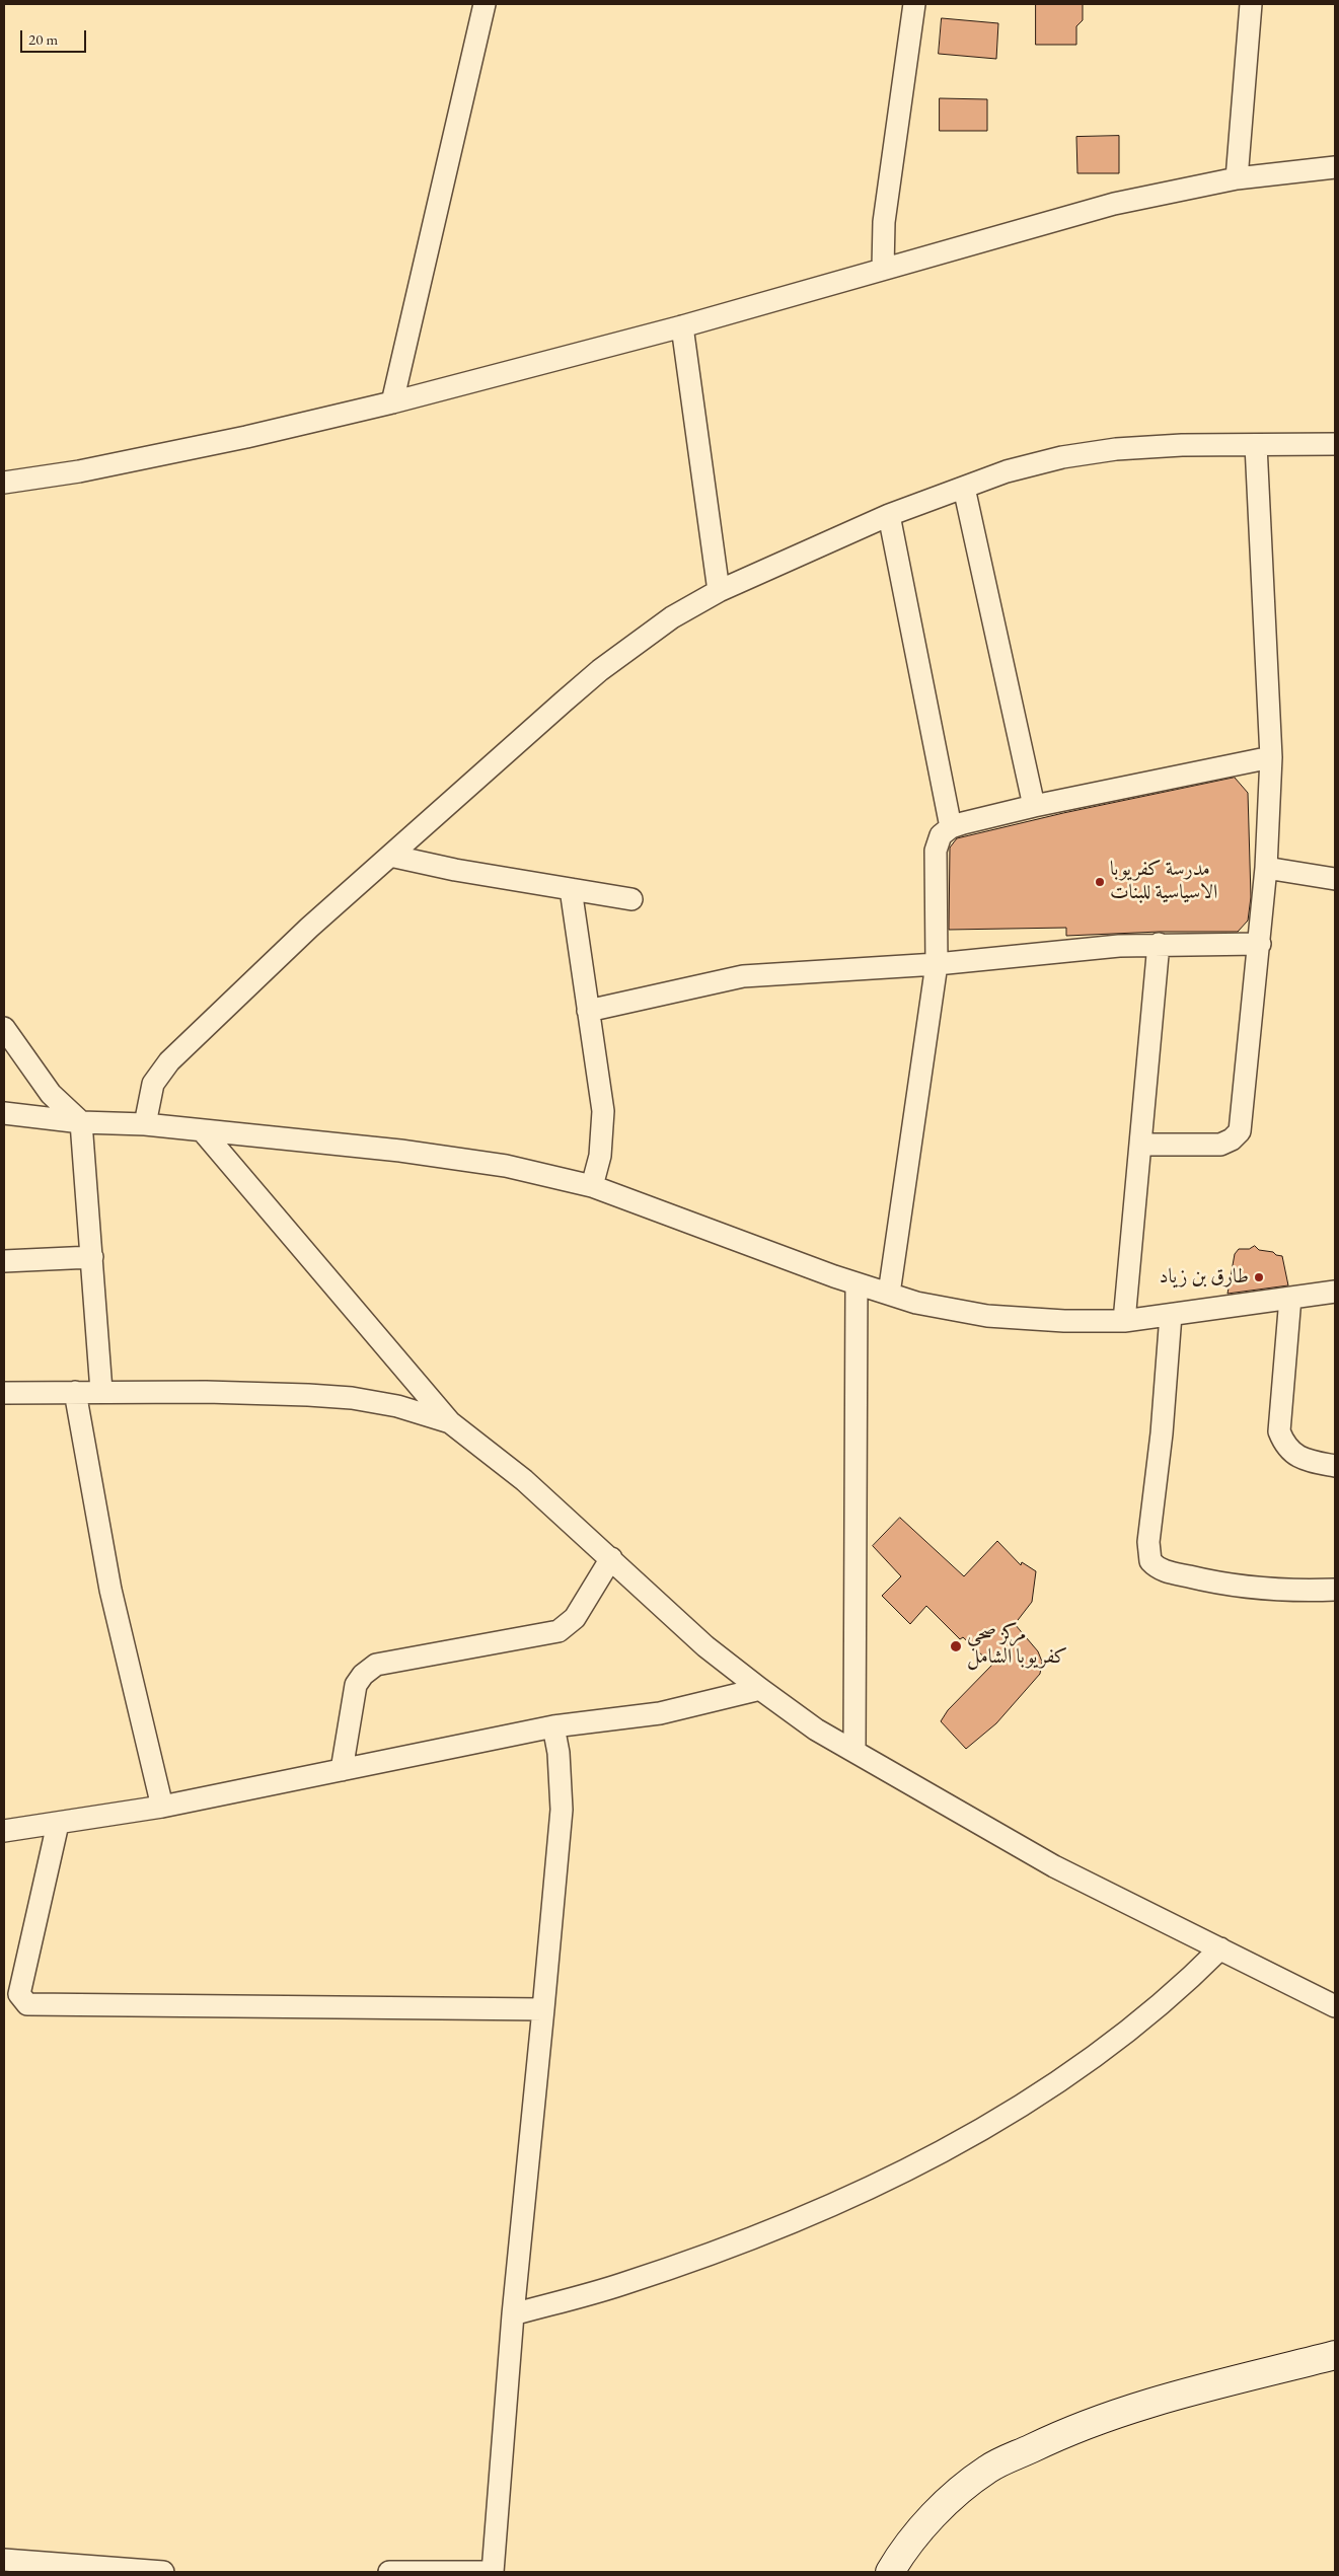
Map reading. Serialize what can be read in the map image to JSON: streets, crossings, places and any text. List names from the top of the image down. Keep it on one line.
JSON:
{"places":["مدرسة كفريوبا الاسياسية للبنات","طارق بن زياد","مركز صحي كفريوبا الشامل"],"scale_bar":"20 m"}
